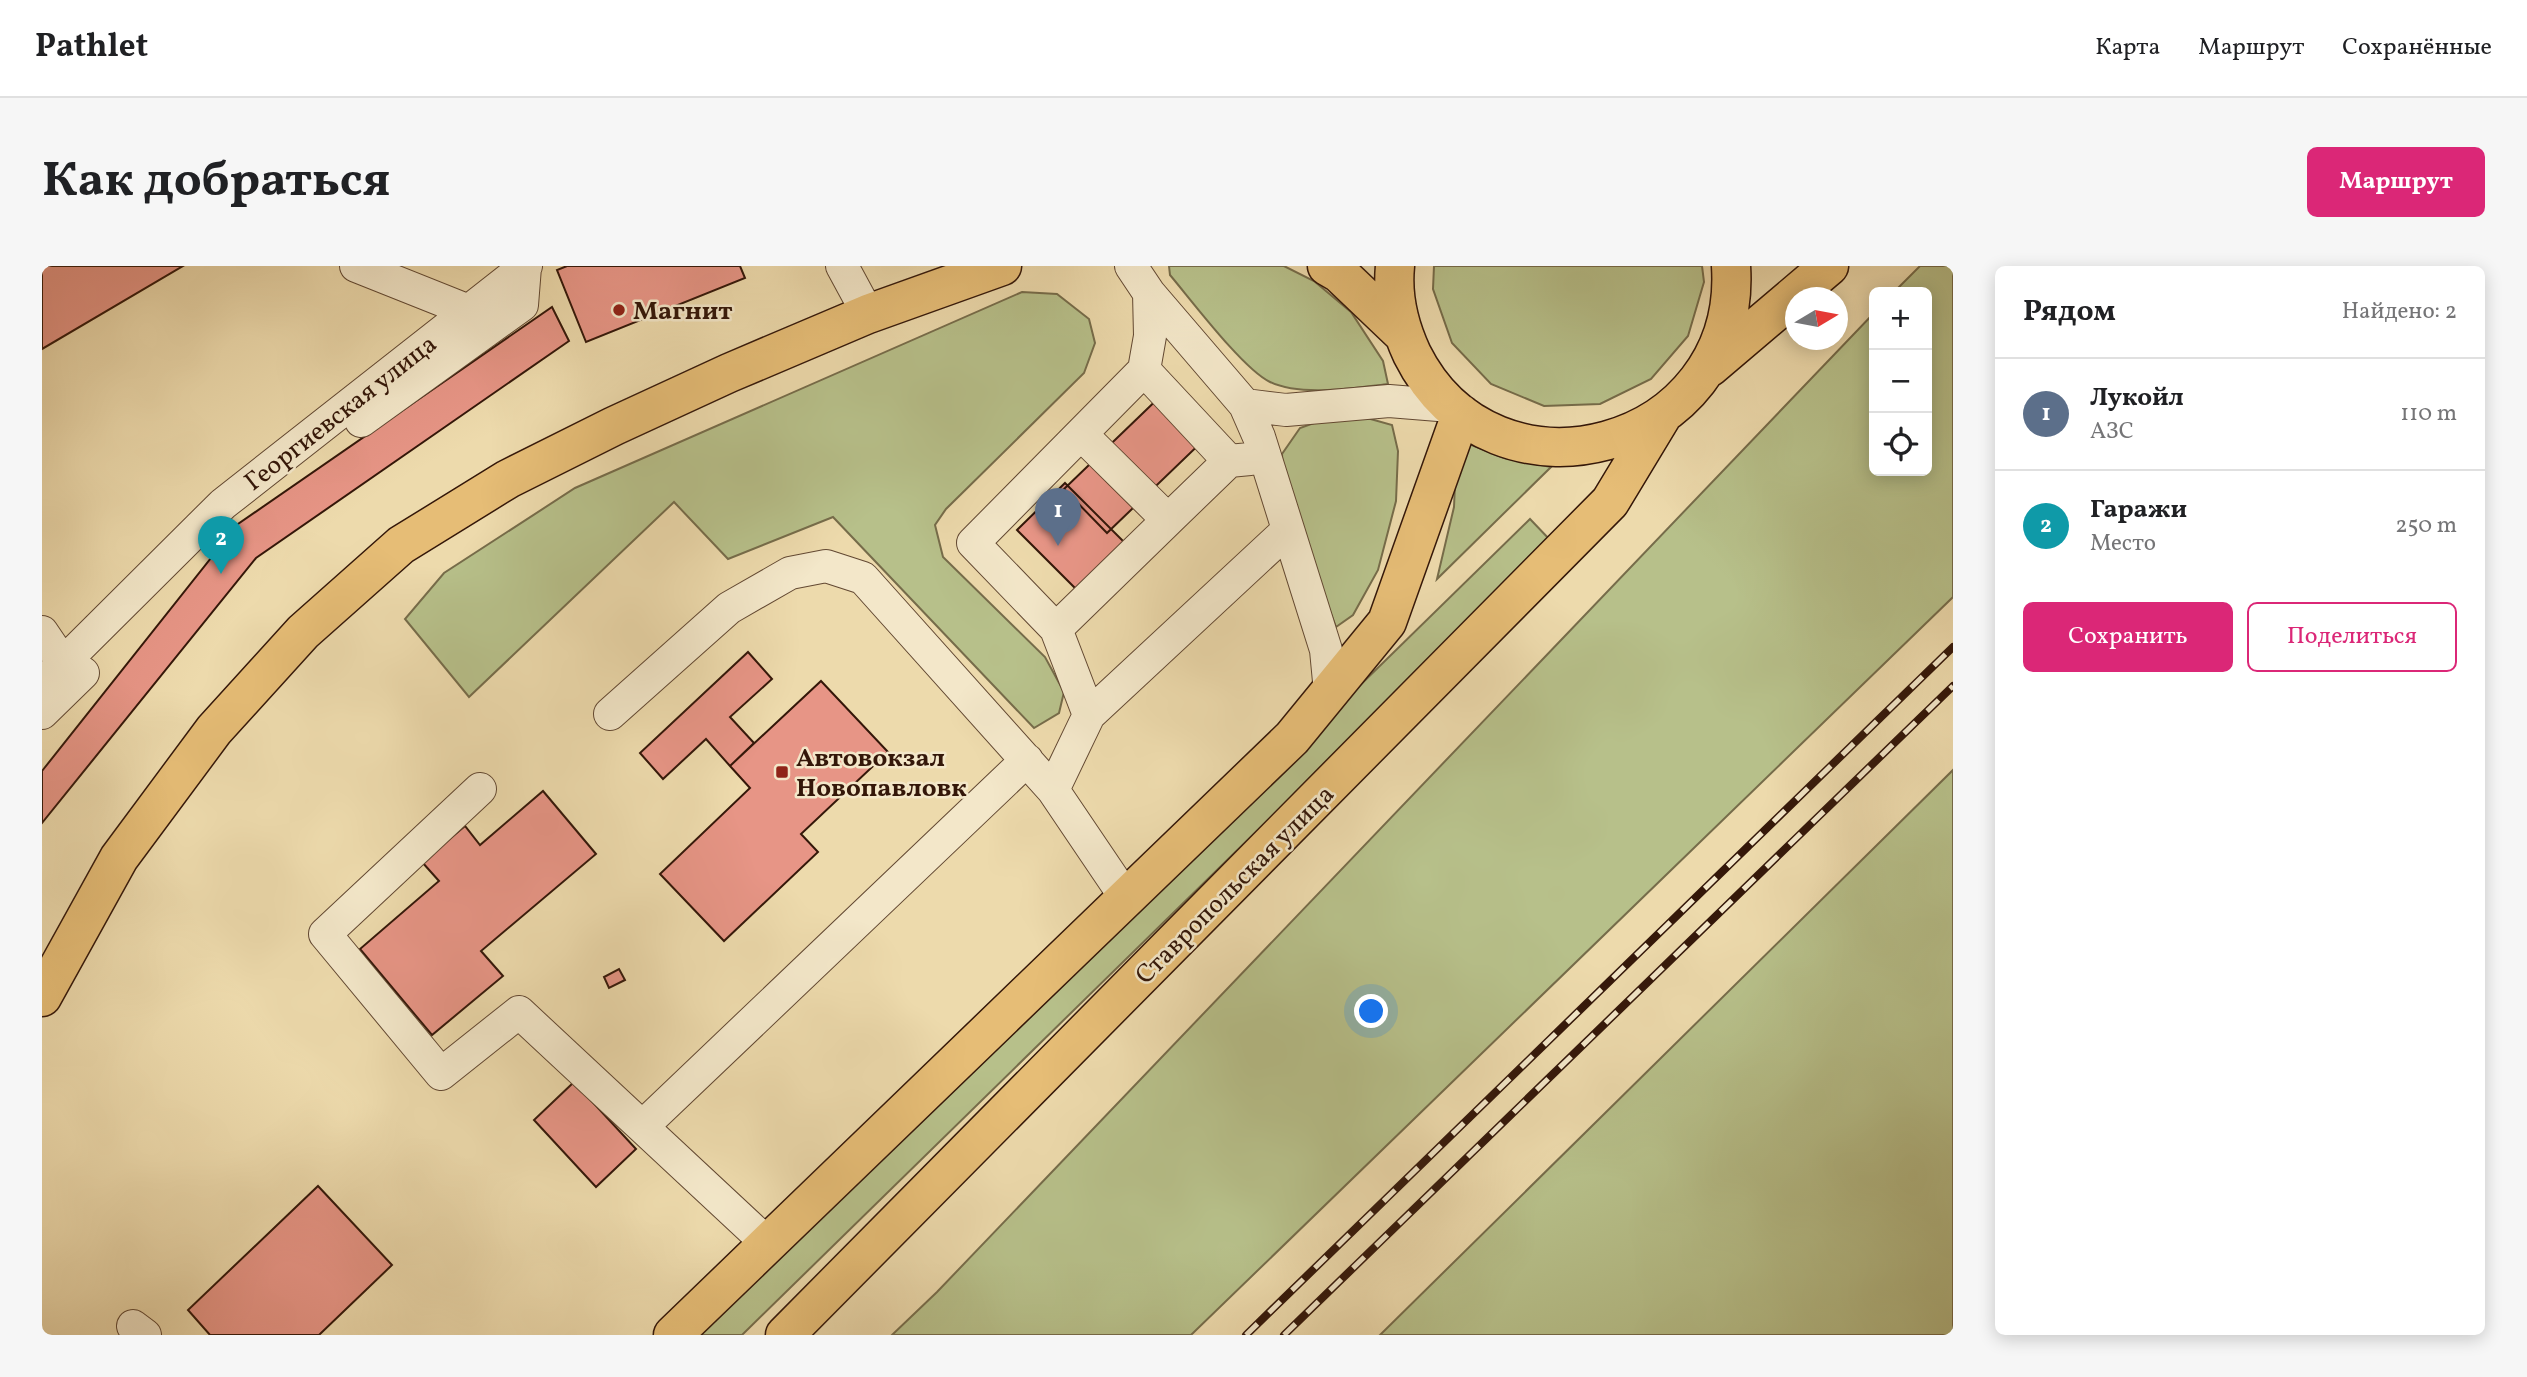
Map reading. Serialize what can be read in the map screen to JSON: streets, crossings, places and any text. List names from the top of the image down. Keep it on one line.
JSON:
{"streets":{"main road":["Ставропольская улица"],"street":["Георгиевская улица"]},"places":{"other":["Магнит"],"transit":["Автовокзал Новопавловк"]},"north":"right","page":{"header":"Pathlet","nav":["Карта","Маршрут","Сохранённые"],"buttons":["Маршрут",["Сохранить","Поделиться"]],"title":"Как добраться","heading":["Рядом","Найдено: 2"],"map_buttons":["+","−"],"list":[{"mark":"1","name":"Лукойл","note":"АЗС","value":"110 m"},{"mark":"2","name":"Гаражи","note":"Место","value":"250 m"}],"pins":["1","2"]}}
